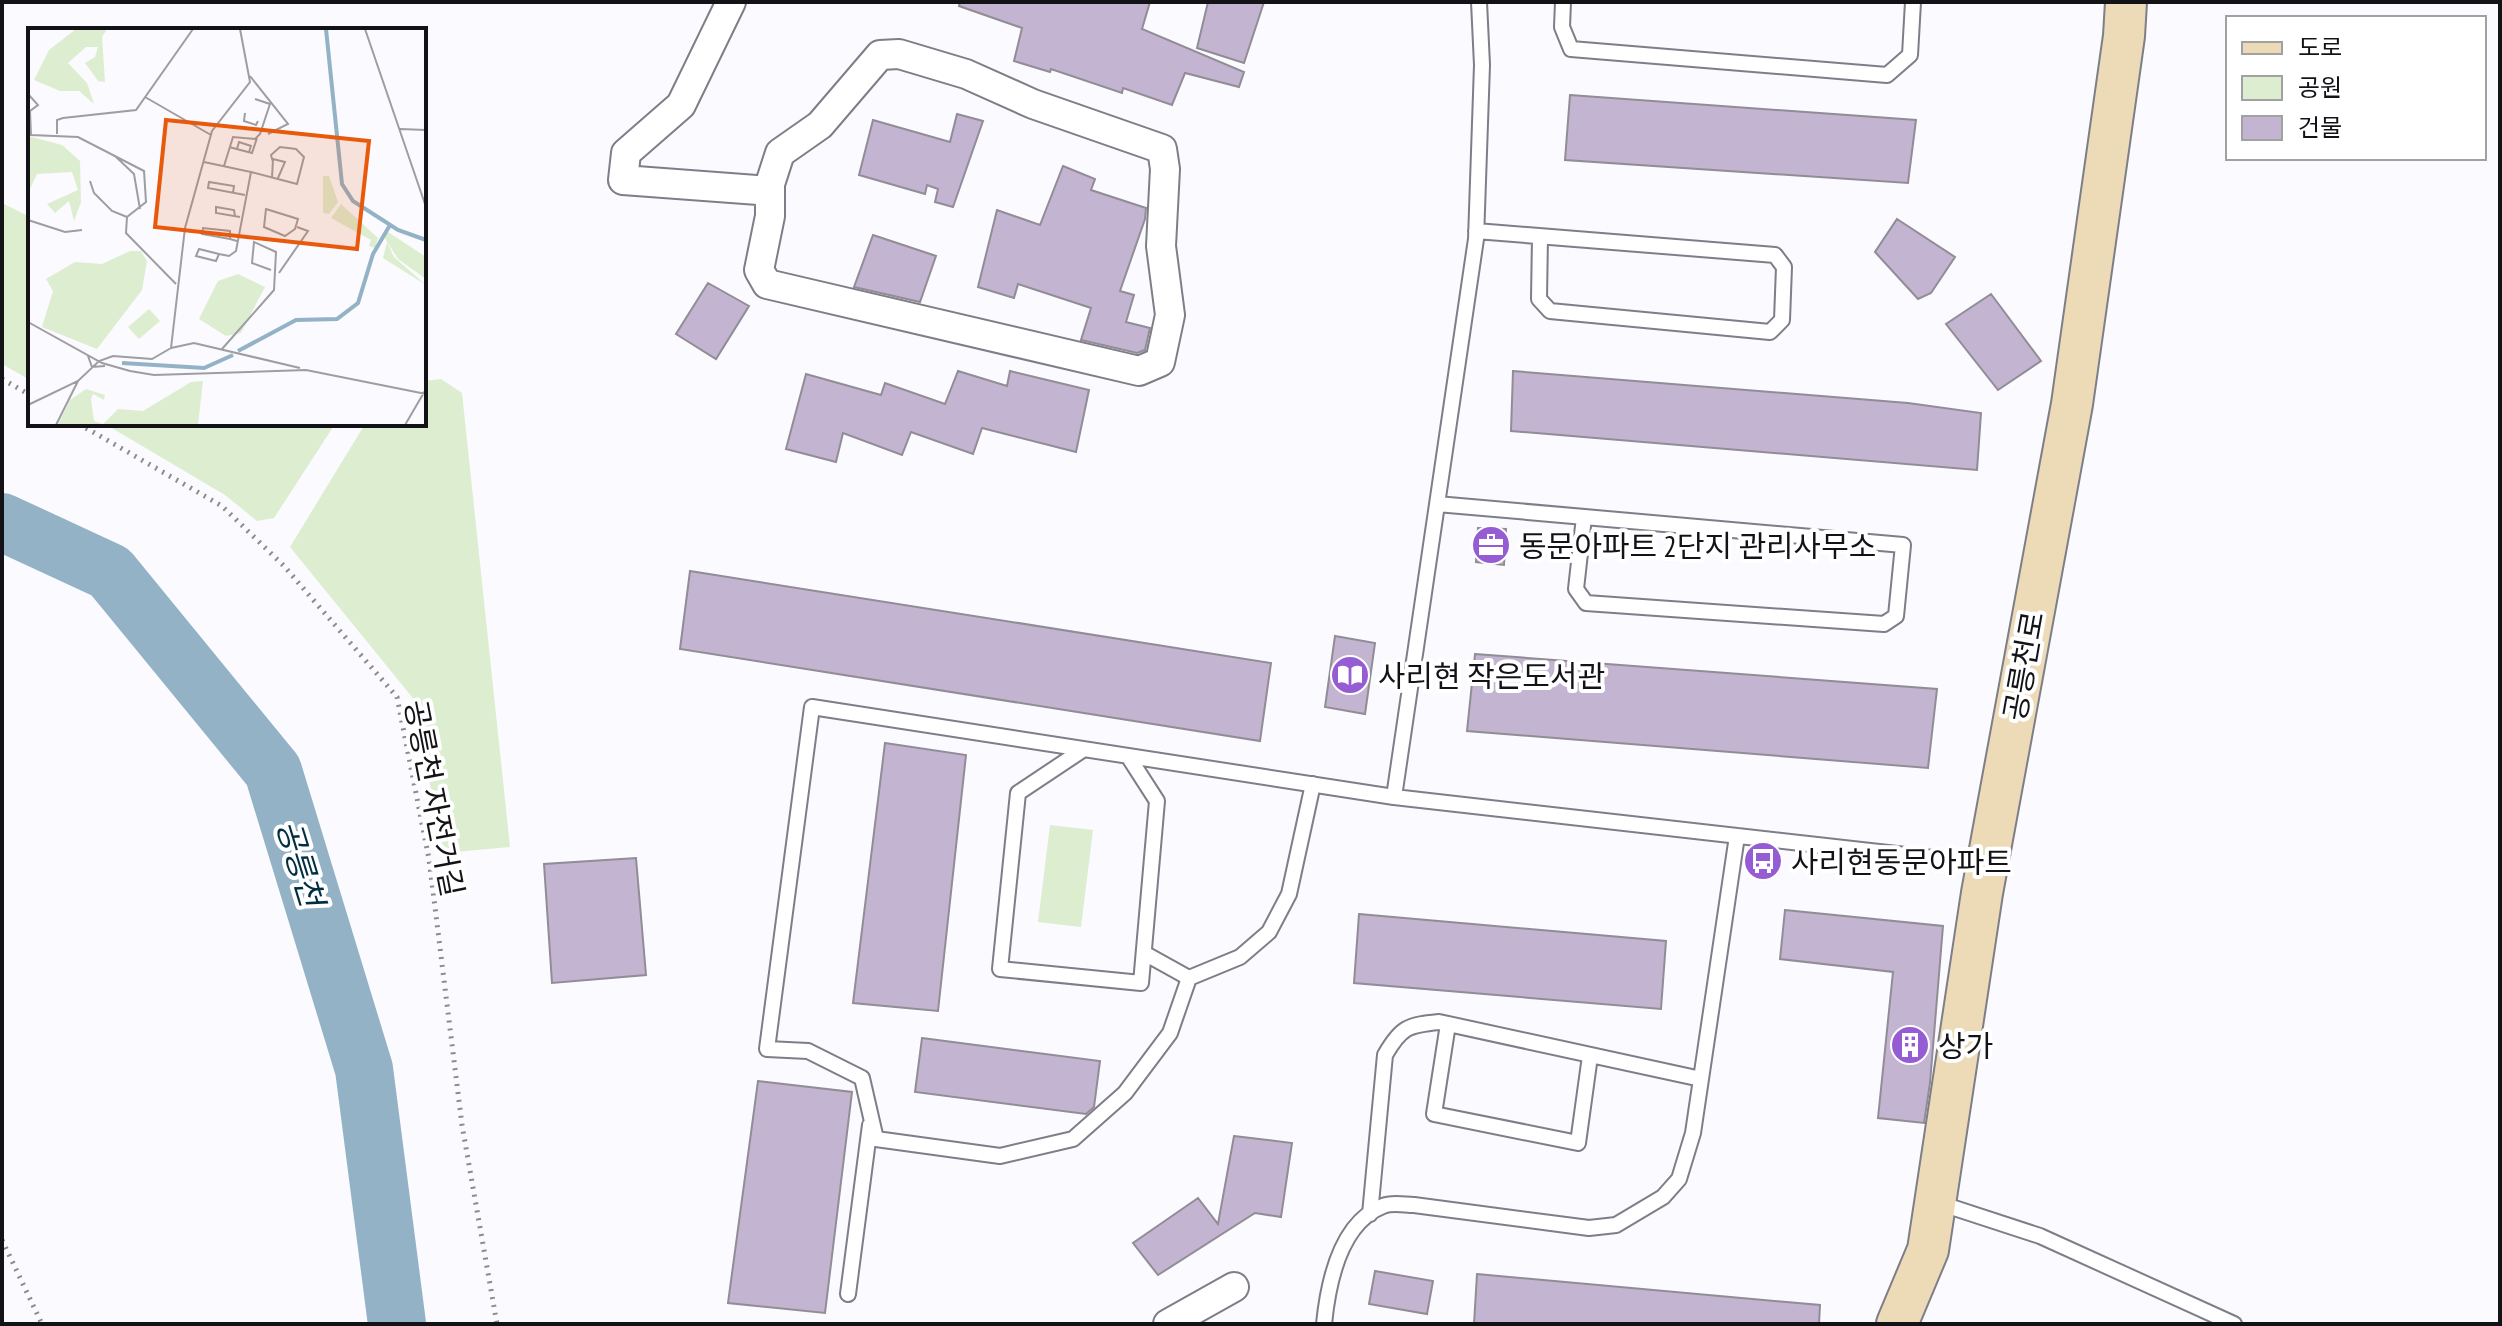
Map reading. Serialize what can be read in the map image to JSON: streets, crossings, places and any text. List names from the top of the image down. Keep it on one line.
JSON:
{"streets":{"street":["공릉천로"],"path":["공릉천 자전거길"]},"water":["공릉천"],"places":{"office":["동문아파트 2단지 관리사무소"],"library":["사리현 작은도서관"],"bus stop":["사리현동문아파트"],"building":["상가"]},"legend":["도로","공원","건물"]}
